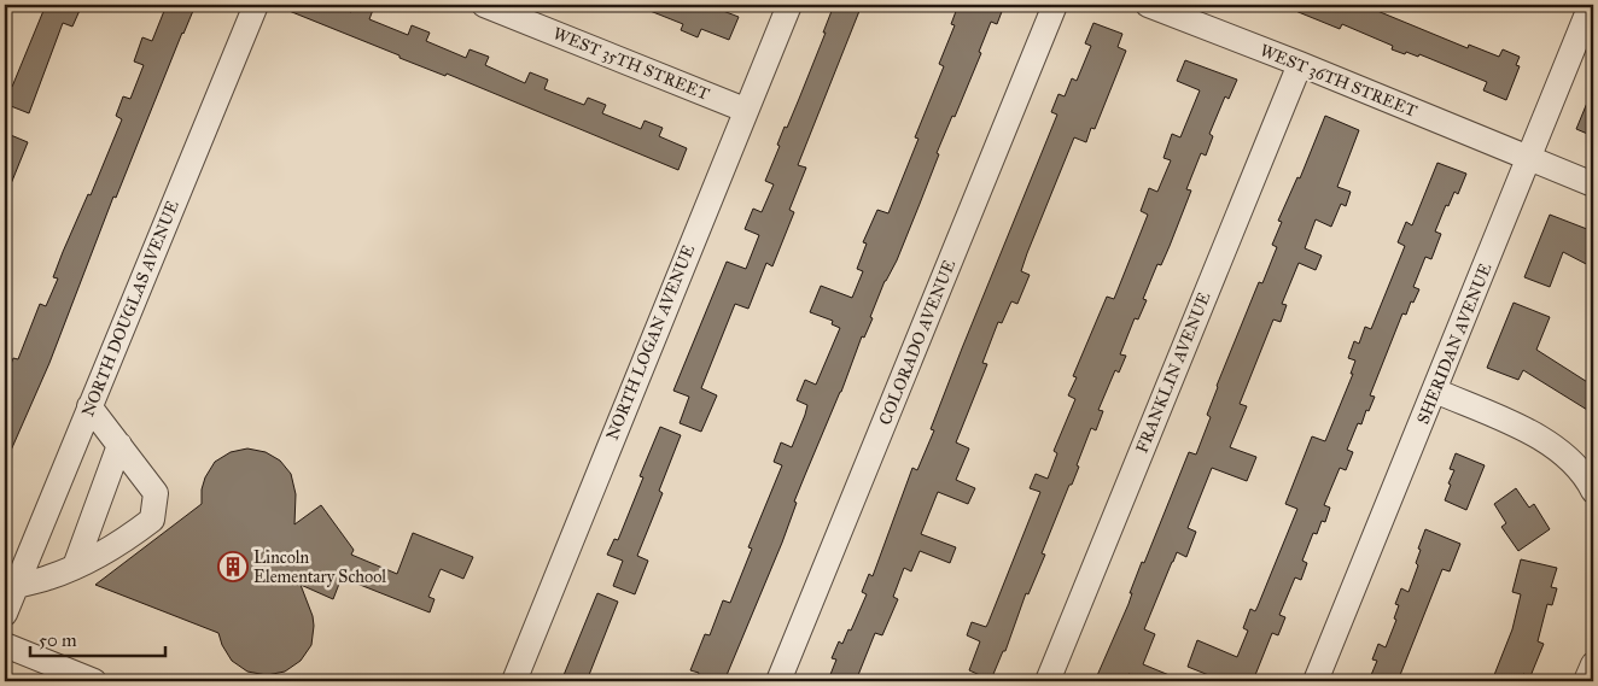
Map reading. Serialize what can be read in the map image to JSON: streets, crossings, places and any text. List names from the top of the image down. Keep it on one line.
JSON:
{"streets":{"street":["WEST 35TH STREET","WEST 36TH STREET","NORTH DOUGLAS AVENUE","NORTH LOGAN AVENUE","COLORADO AVENUE","SHERIDAN AVENUE","FRANKLIN AVENUE"]},"crossings":[["WEST 35TH STREET","NORTH LOGAN AVENUE"],["WEST 36TH STREET","SHERIDAN AVENUE"],["WEST 36TH STREET","FRANKLIN AVENUE"]],"places":{"building":["Lincoln Elementary School"]},"scale_bar":"50 m"}
